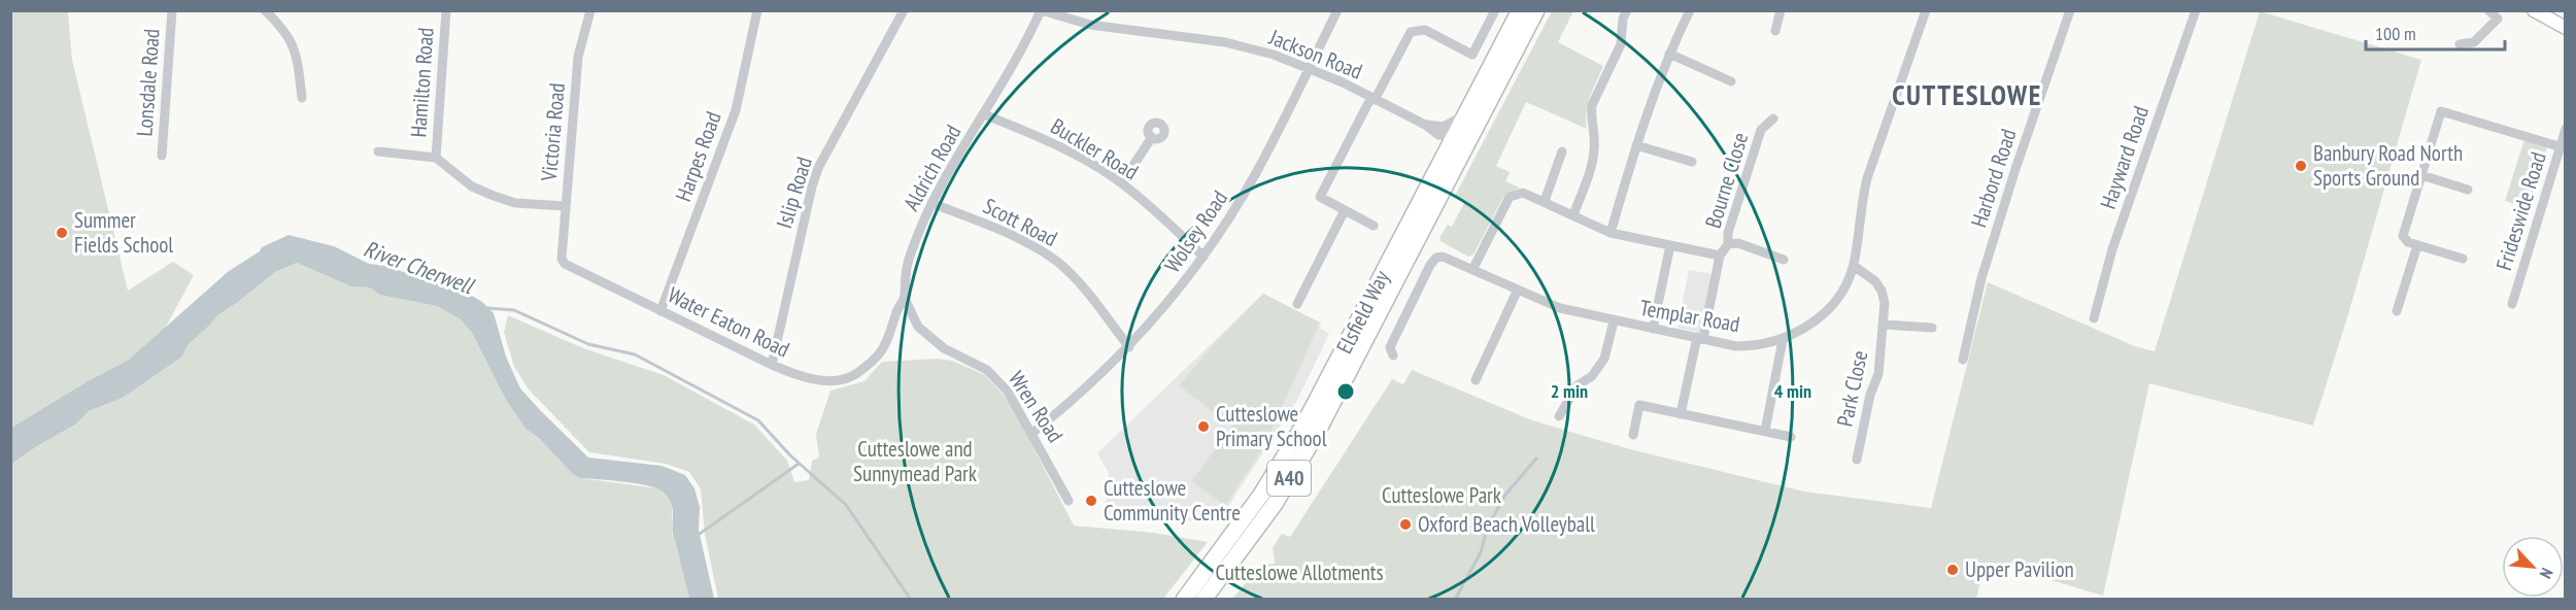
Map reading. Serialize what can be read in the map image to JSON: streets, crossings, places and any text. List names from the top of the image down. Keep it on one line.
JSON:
{"streets":{"highway":["Elsfield Way","A40"],"street":["Jackson Road","Lonsdale Road","Hamilton Road","Victoria Road","Buckler Road","Harpes Road","Hayward Road","Aldrich Road","Harbord Road","Bourne Close","Islip Road","Frideswide Road","Scott Road","Wolsey Road","Templar Road","Water Eaton Road","Park Close","Wren Road"]},"crossings":[["Jackson Road","Aldrich Road"],["Jackson Road","Wolsey Road"],["Jackson Road","Elsfield Way"],["Victoria Road","Water Eaton Road"],["Buckler Road","Aldrich Road"],["Buckler Road","Wolsey Road"],["Harpes Road","Water Eaton Road"],["Aldrich Road","Scott Road"],["Aldrich Road","Water Eaton Road"],["Aldrich Road","Wren Road"],["Islip Road","Water Eaton Road"],["Scott Road","Wolsey Road"],["Wolsey Road","Wren Road"],["Templar Road","Park Close"]],"districts":["CUTTESLOWE"],"water":["River Cherwell"],"parks":["Cutteslowe and Sunnymead Park","Cutteslowe Park","Cutteslowe Allotments"],"places":["Banbury Road North Sports Ground","Summer Fields School","Cutteslowe Primary School","Cutteslowe Community Centre","Oxford Beach Volleyball","Upper Pavilion"],"scale_bar":"100 m","north":"bottom right","rings":["2 min","4 min"]}
